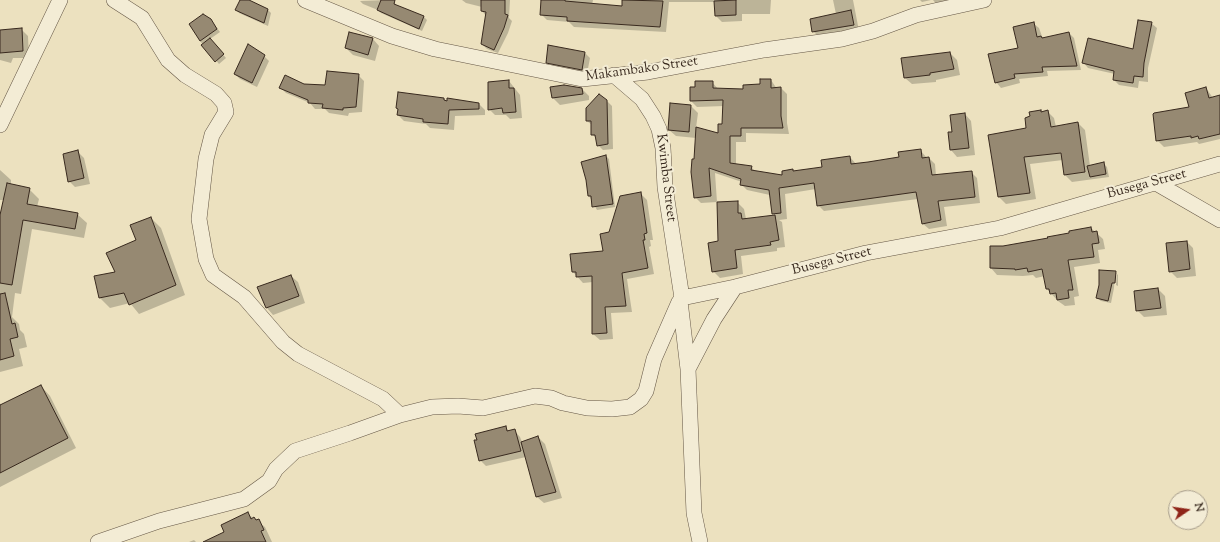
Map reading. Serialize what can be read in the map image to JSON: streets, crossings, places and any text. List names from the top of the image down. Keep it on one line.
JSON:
{"streets":{"street":["Makambako Street","Kwimba Street","Busega Street"]},"crossings":[["Makambako Street","Kwimba Street"],["Kwimba Street","Busega Street"]],"north":"right"}
